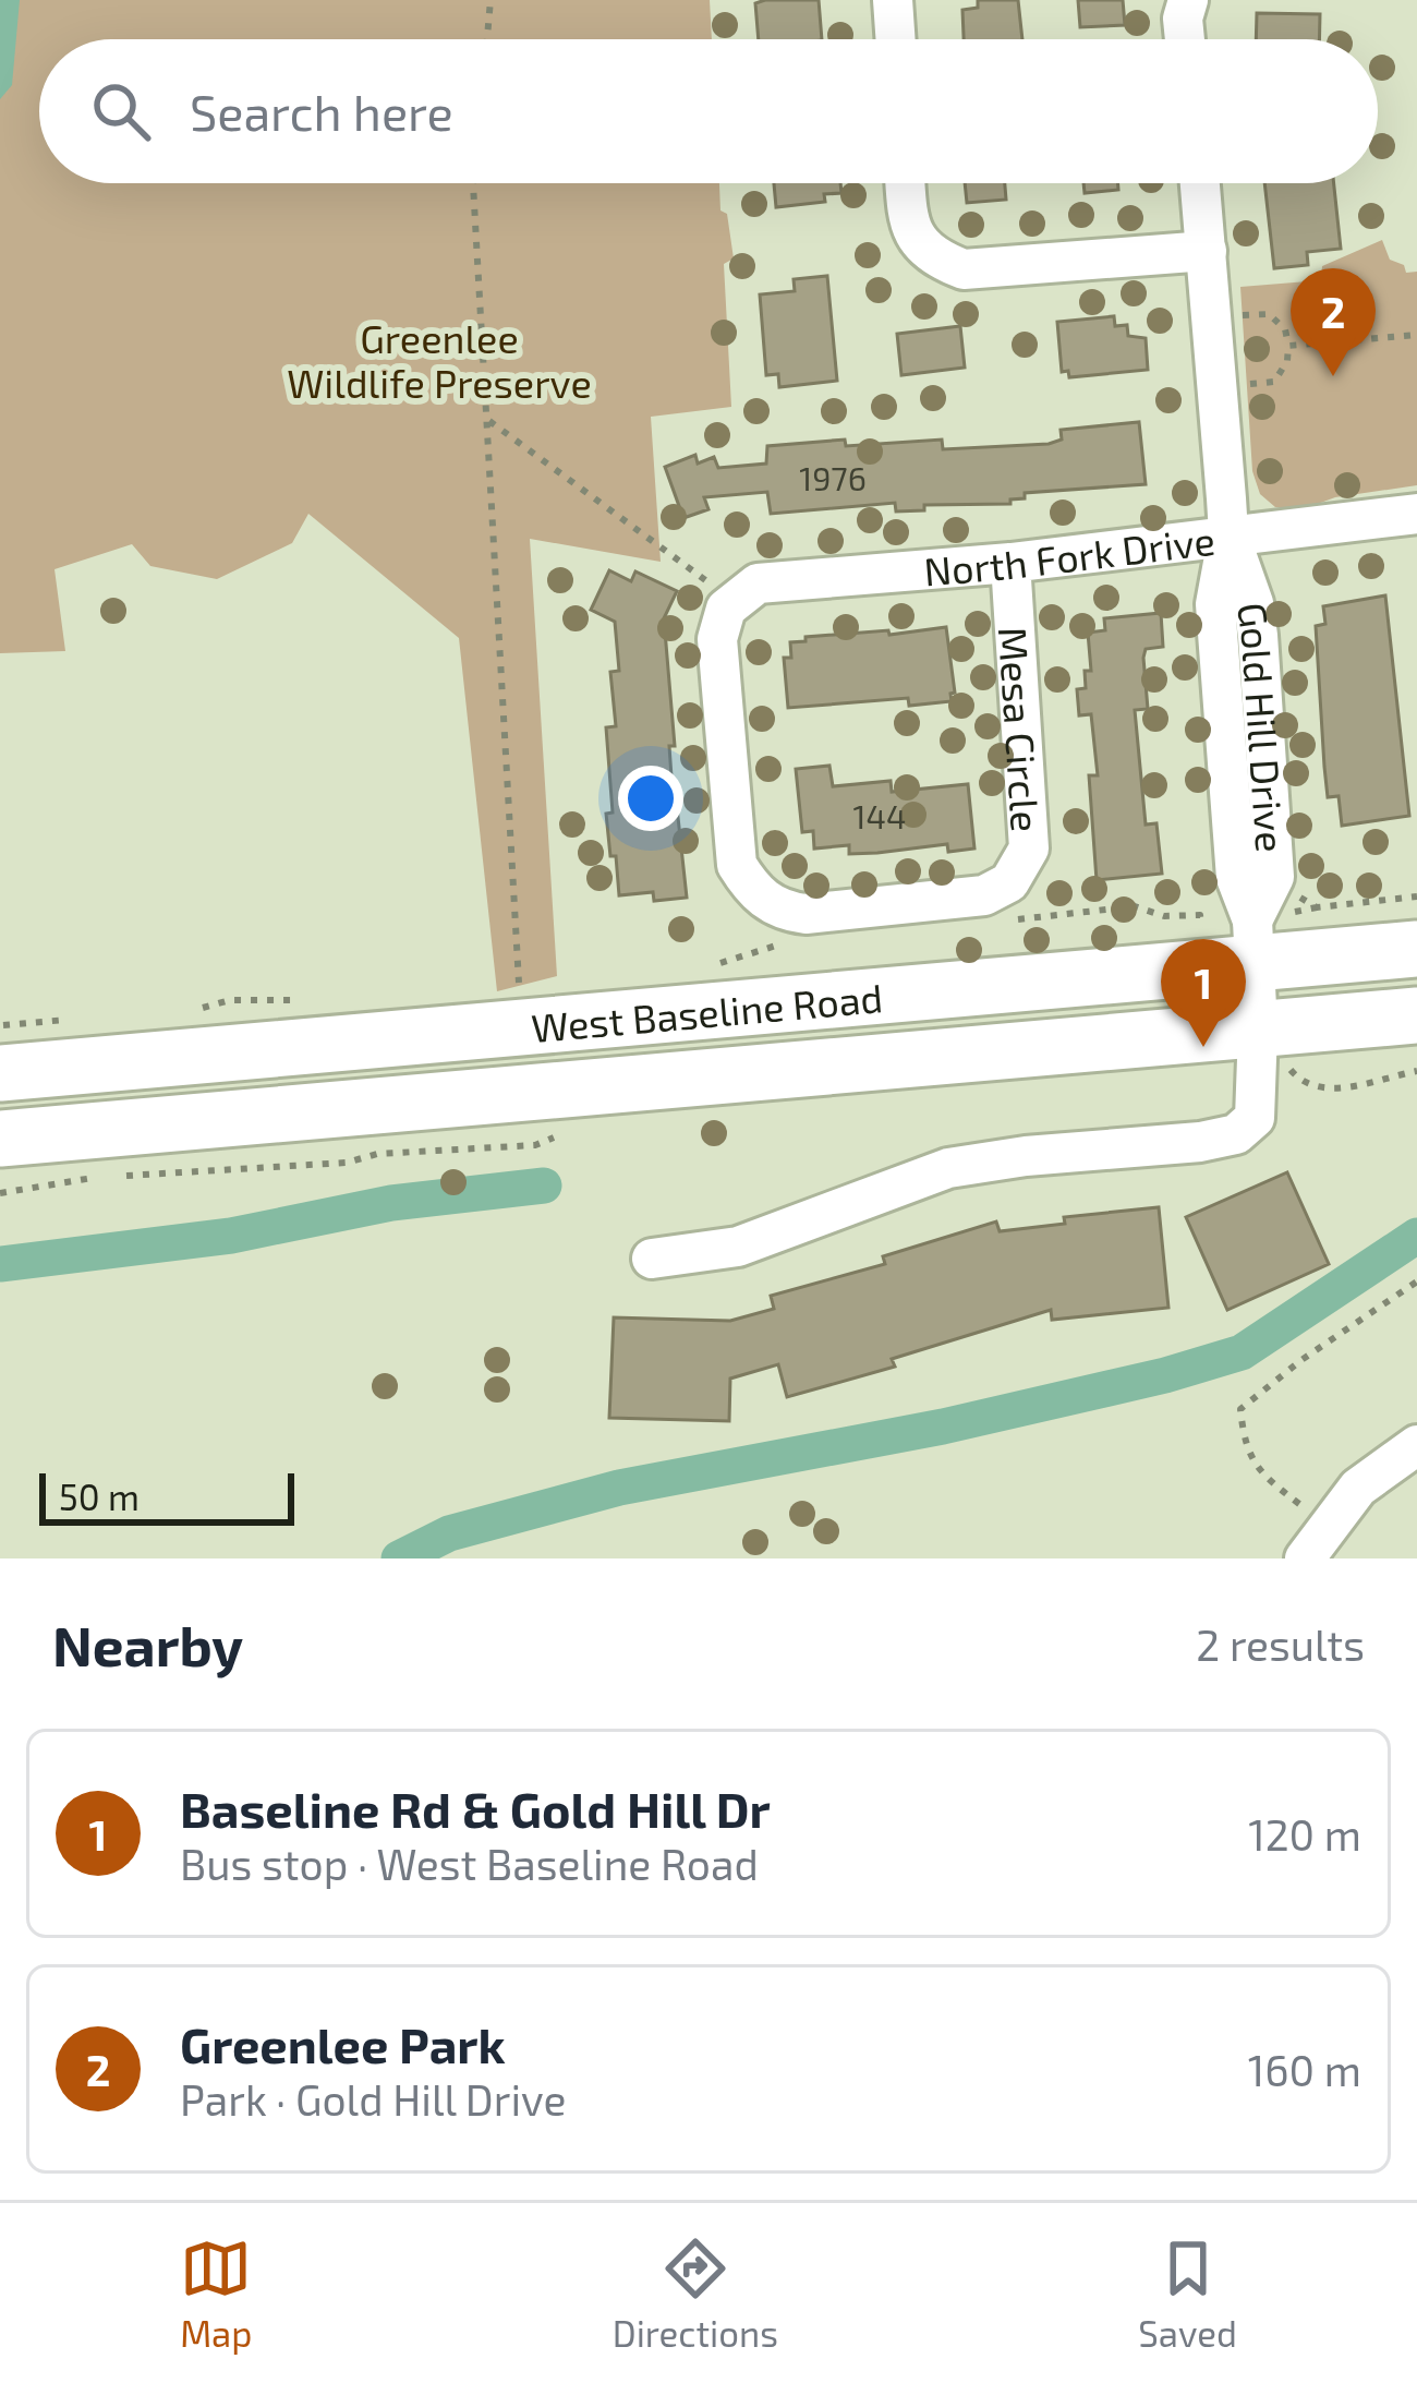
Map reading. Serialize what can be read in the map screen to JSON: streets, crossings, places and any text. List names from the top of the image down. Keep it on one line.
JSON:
{"streets":{"main road":["West Baseline Road"],"street":["North Fork Drive","Mesa Circle","Gold Hill Drive"]},"crossings":[["North Fork Drive","Mesa Circle"],["North Fork Drive","Gold Hill Drive"],["Gold Hill Drive","West Baseline Road"]],"parks":["Greenlee Wildlife Preserve"],"house_numbers":["1976","144"],"scale_bar":"50 m","page":{"search":"Search here","pins":["2","1"],"scale":"50 m","heading":["Nearby","2 results"],"list":[{"mark":"1","name":"Baseline Rd & Gold Hill Dr","note":"Bus stop · West Baseline Road","value":"120 m"},{"mark":"2","name":"Greenlee Park","note":"Park · Gold Hill Drive","value":"160 m"}],"nav":["Map","Directions","Saved"]}}
